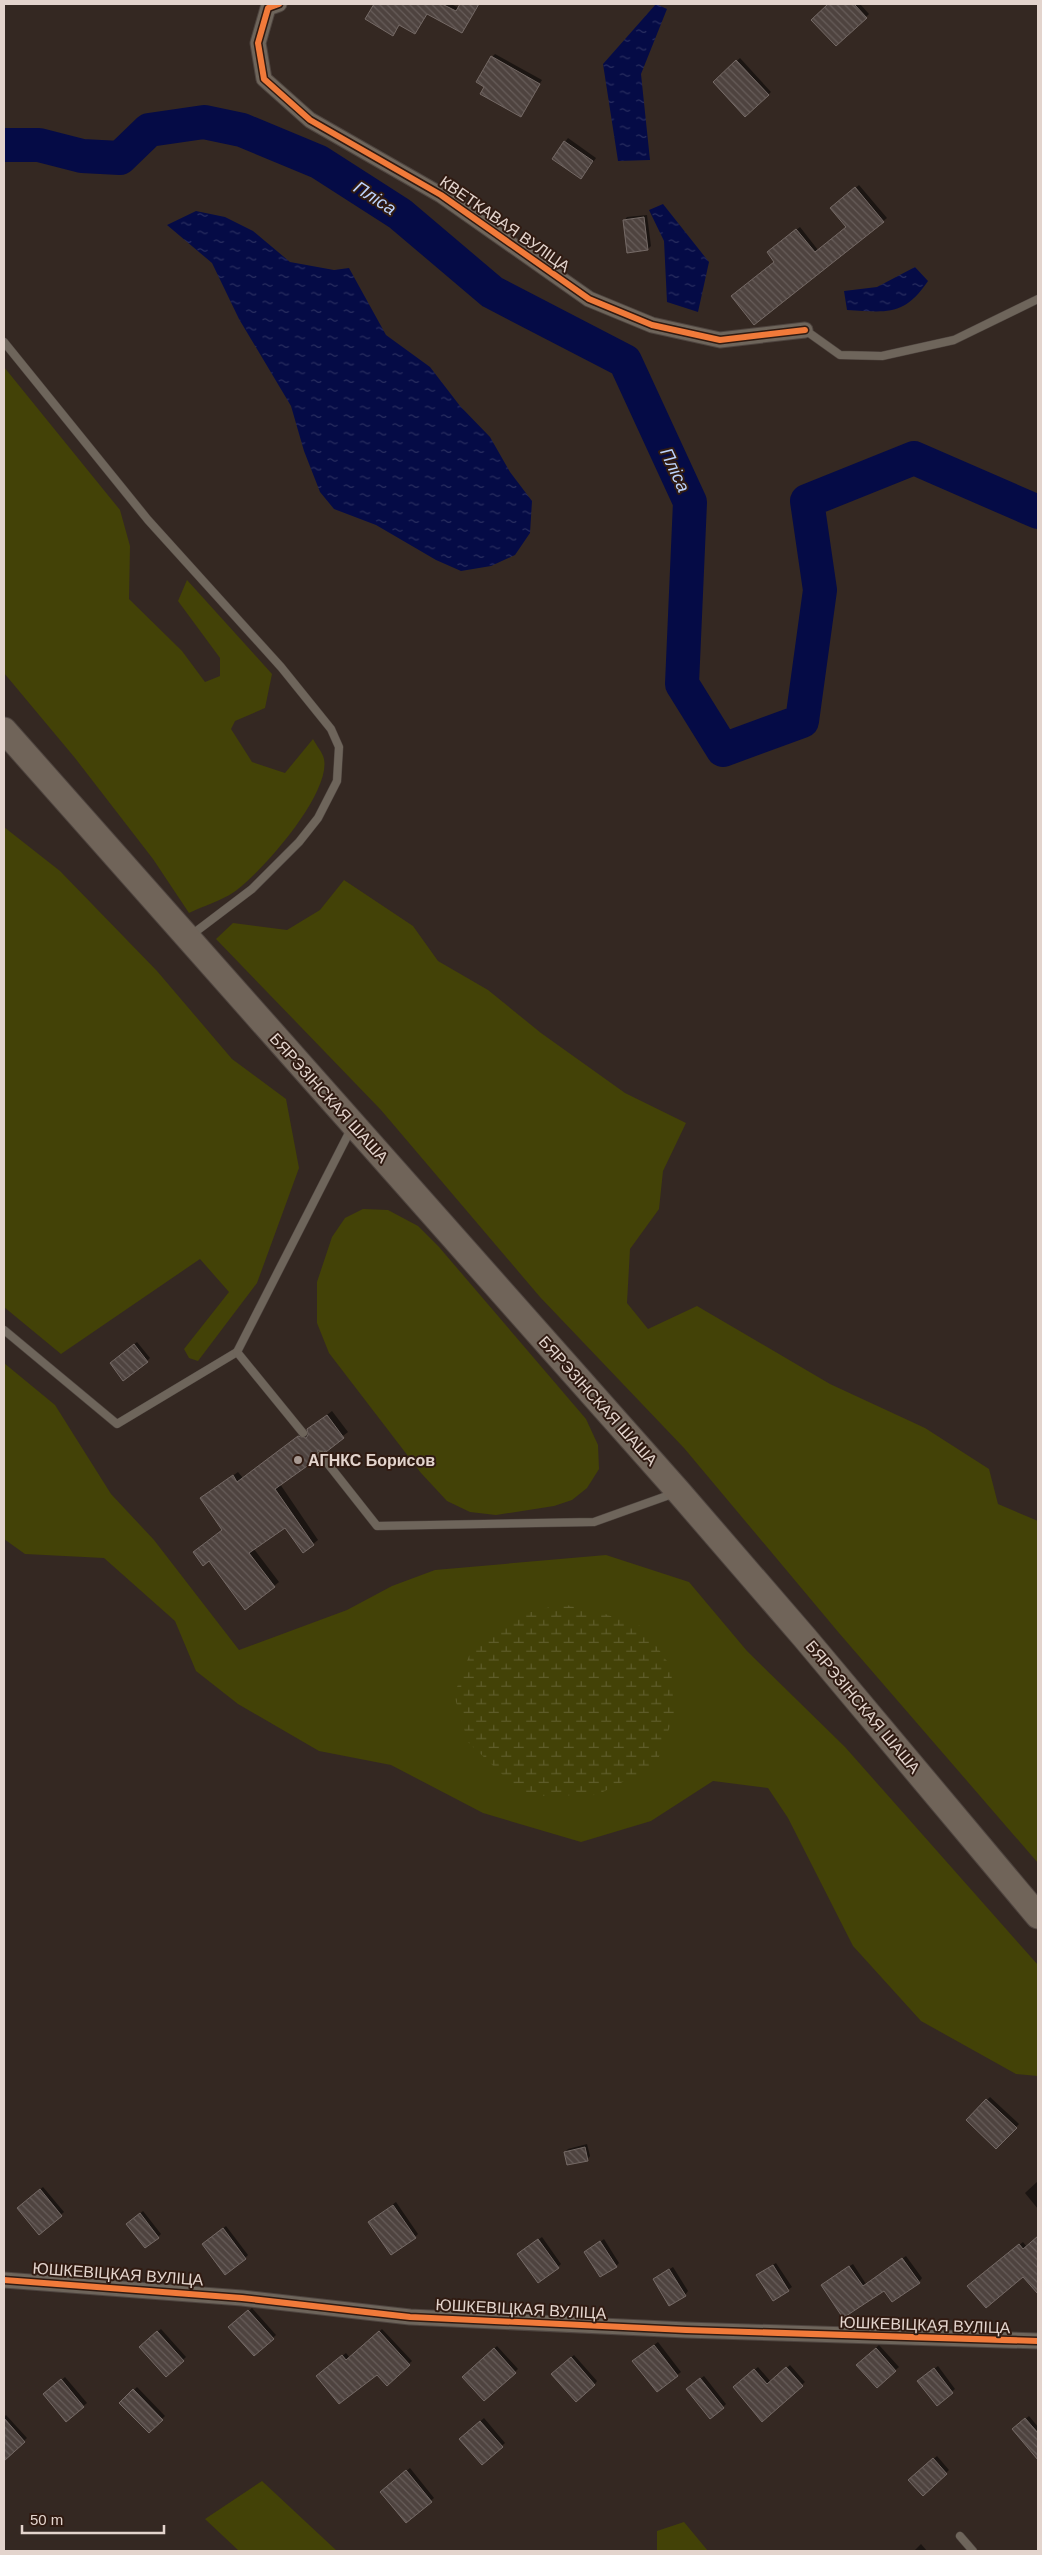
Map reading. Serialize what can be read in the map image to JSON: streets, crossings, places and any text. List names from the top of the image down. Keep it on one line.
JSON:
{"streets":{"main road":["БЯРЭЗІНСКАЯ ШАША"],"street":["КВЕТКАВАЯ ВУЛІЦА","ЮШКЕВІЦКАЯ ВУЛІЦА"]},"water":["Пліса"],"places":["АГНКС Борисов"],"scale_bar":"50 m"}
